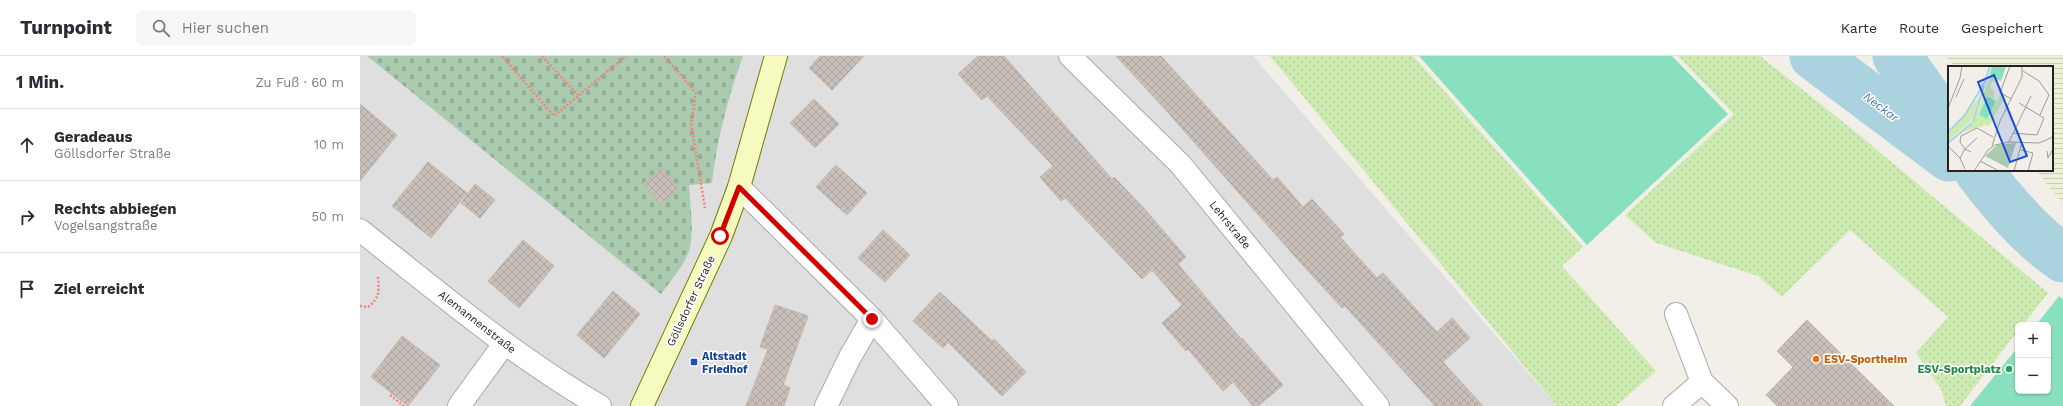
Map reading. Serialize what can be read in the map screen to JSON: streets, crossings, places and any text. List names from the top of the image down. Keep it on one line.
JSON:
{"streets":{"street":["Lehrstraße","Göllsdorfer Straße","Alemannenstraße"]},"water":["Neckar"],"places":{"other":["ESV-Sportheim","ESV-Sportplatz"],"transit":["Altstadt Friedhof"]},"page":{"header":"Turnpoint","search":"Hier suchen","nav":["Karte","Route","Gespeichert"],"heading":["1 Min.","Zu Fuß · 60 m"],"list":[["Geradeaus","Göllsdorfer Straße","10 m"],["Rechts abbiegen","Vogelsangstraße","50 m"],"Ziel erreicht"],"map_buttons":["+","−"]}}
